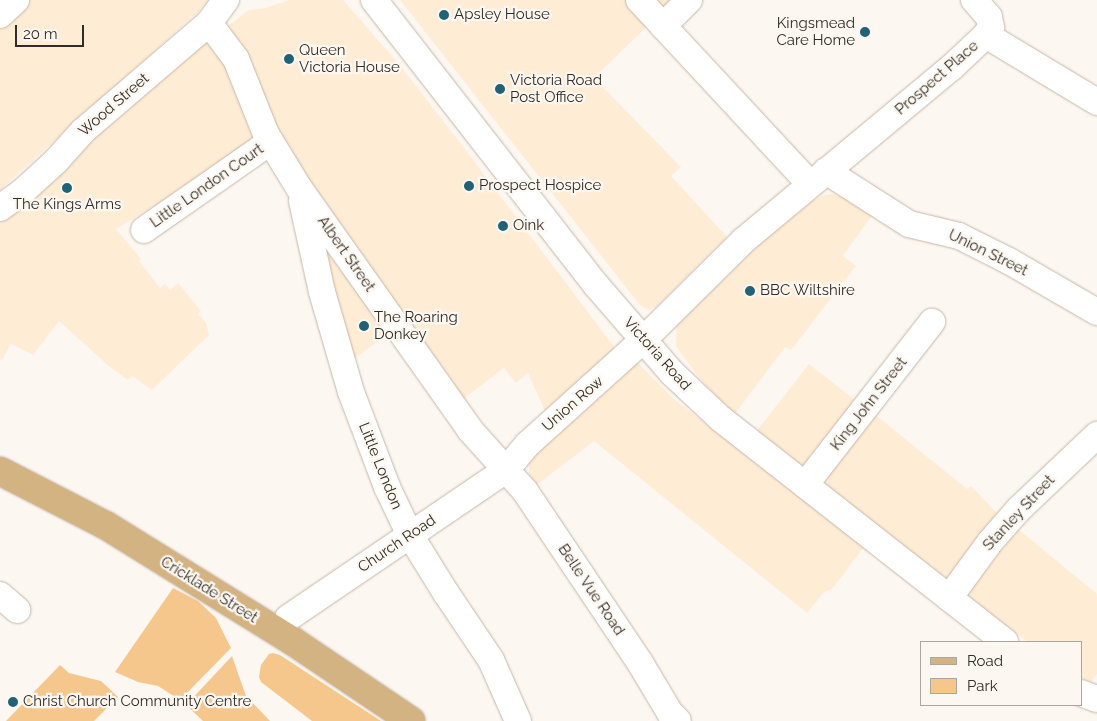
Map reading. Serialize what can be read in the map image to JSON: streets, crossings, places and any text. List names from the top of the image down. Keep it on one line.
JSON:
{"streets":{"main road":["Cricklade Street"],"street":["Prospect Place","Wood Street","Little London Court","Union Street","Albert Street","Victoria Road","Union Row","King John Street","Little London","Stanley Street","Church Road","Belle Vue Road"]},"crossings":[["Prospect Place","Union Street"],["Prospect Place","Victoria Road"],["Prospect Place","Union Row"],["Wood Street","Albert Street"],["Little London Court","Albert Street"],["Albert Street","Union Row"],["Albert Street","Little London"],["Albert Street","Church Road"],["Albert Street","Belle Vue Road"],["Victoria Road","Union Row"],["Victoria Road","King John Street"],["Victoria Road","Stanley Street"],["Union Row","Church Road"],["Union Row","Belle Vue Road"],["Little London","Church Road"],["Church Road","Belle Vue Road"]],"places":["Apsley House","Kingsmead Care Home","Queen Victoria House","Victoria Road Post Office","Prospect Hospice","The Kings Arms","Oink","BBC Wiltshire","The Roaring Donkey","Christ Church Community Centre"],"legend":["Road","Park"],"scale_bar":"20 m"}
